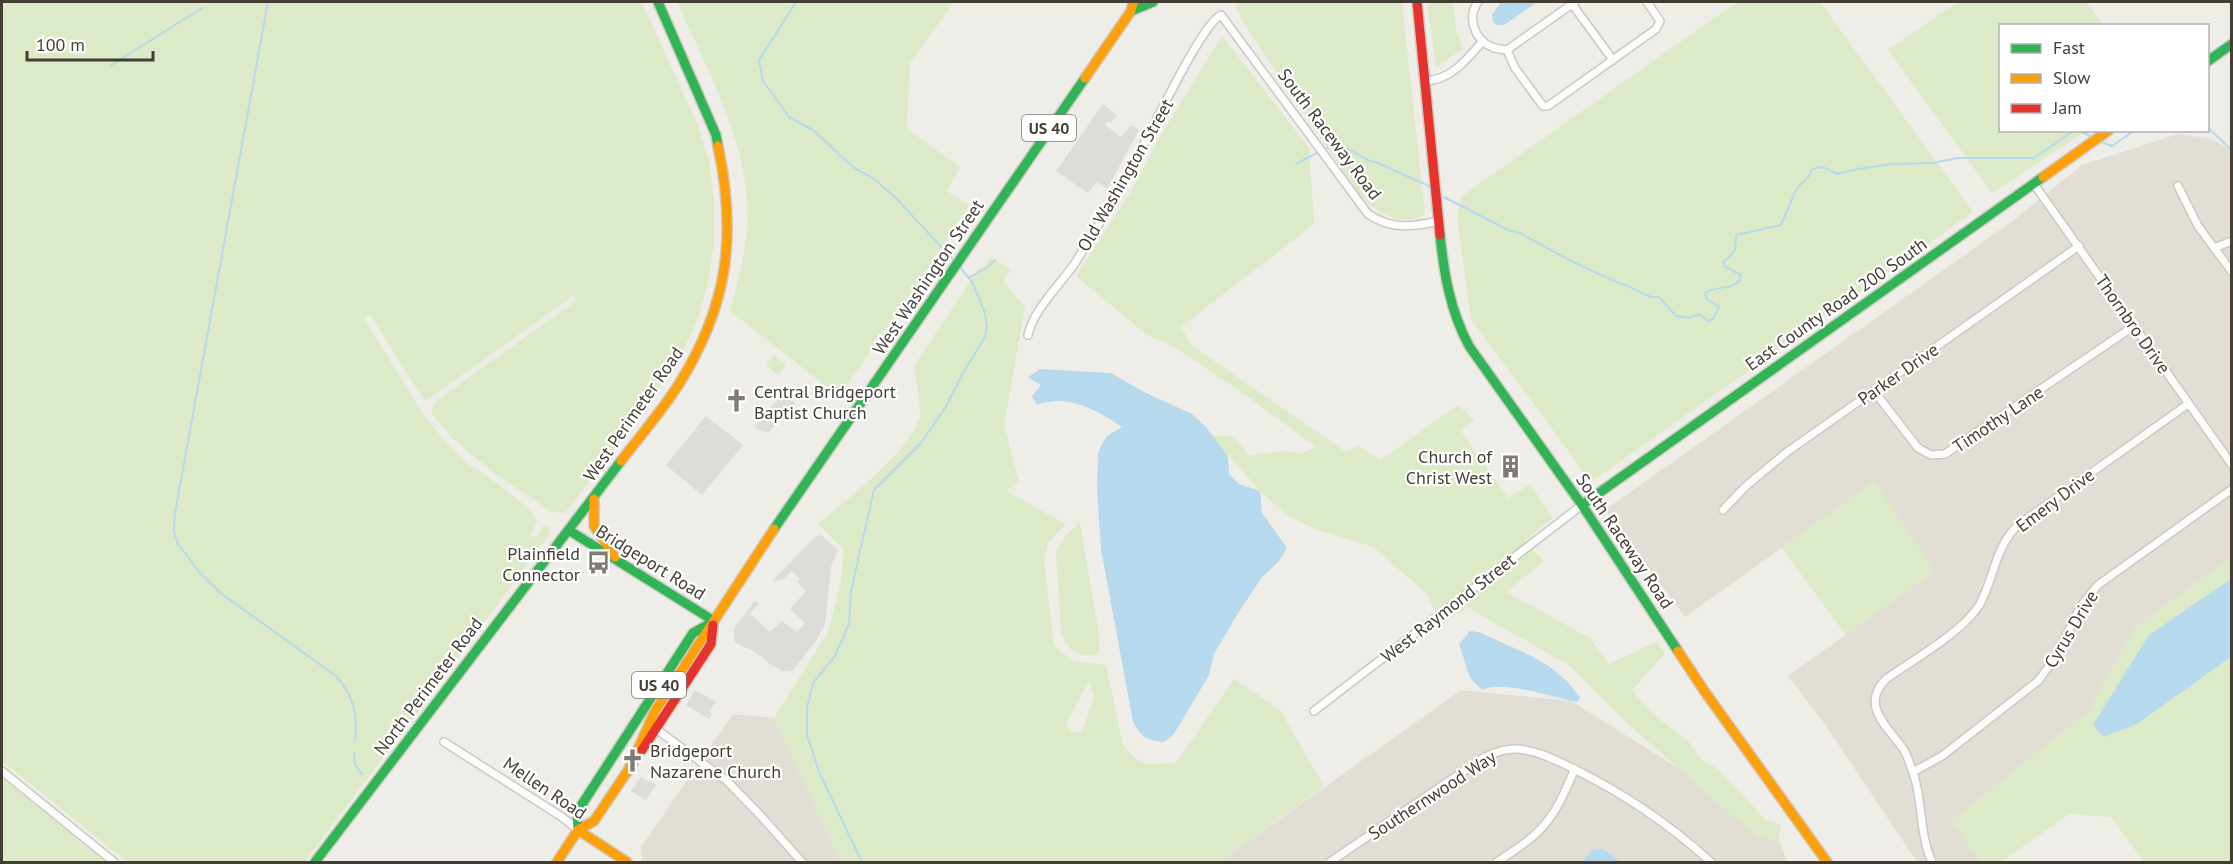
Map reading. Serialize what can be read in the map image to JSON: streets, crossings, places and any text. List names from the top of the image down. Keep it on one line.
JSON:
{"streets":{"main road":["US 40","South Raceway Road","West Washington Street","East County Road 200 South","West Perimeter Road","Bridgeport Road","North Perimeter Road","Mellen Road"],"street":["Old Washington Street","Thornbro Drive","Parker Drive","Timothy Lane","Emery Drive","West Raymond Street","Cyrus Drive","Southernwood Way"]},"crossings":[["South Raceway Road","Old Washington Street"],["South Raceway Road","East County Road 200 South"],["South Raceway Road","West Raymond Street"],["West Washington Street","Bridgeport Road"],["West Washington Street","Mellen Road"],["East County Road 200 South","Thornbro Drive"],["East County Road 200 South","West Raymond Street"],["Thornbro Drive","Parker Drive"],["Thornbro Drive","Timothy Lane"],["Thornbro Drive","Emery Drive"],["Parker Drive","Timothy Lane"],["West Perimeter Road","Bridgeport Road"],["West Perimeter Road","North Perimeter Road"],["Emery Drive","Cyrus Drive"],["Bridgeport Road","North Perimeter Road"]],"places":{"church":["Central Bridgeport Baptist Church","Bridgeport Nazarene Church"],"building":["Church of Christ West"],"bus stop":["Plainfield Connector"]},"legend":["Fast","Slow","Jam"],"scale_bar":"100 m"}
